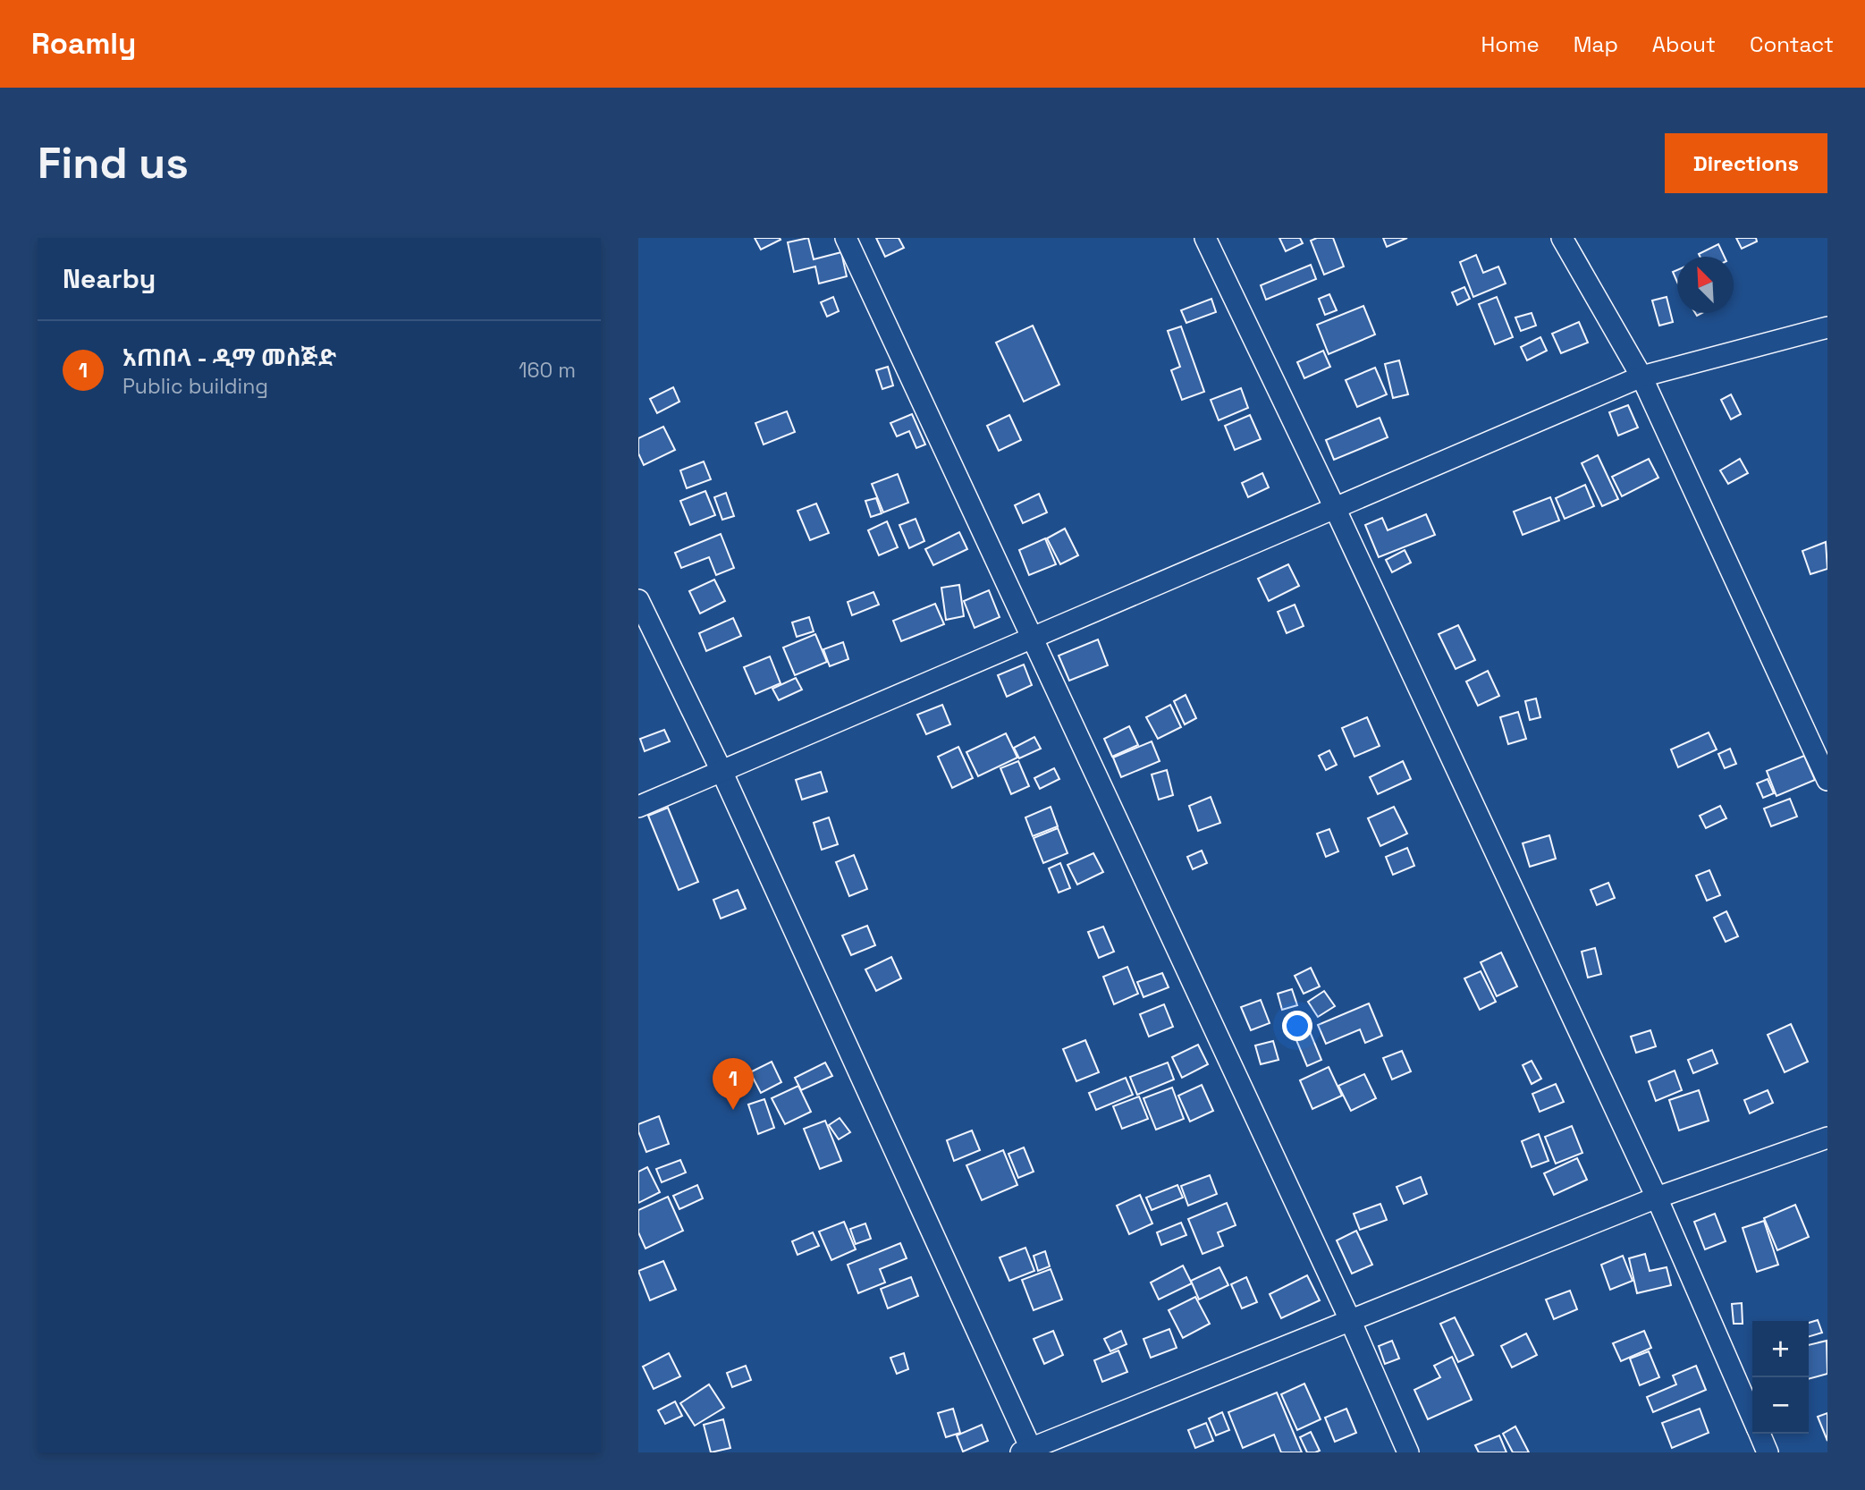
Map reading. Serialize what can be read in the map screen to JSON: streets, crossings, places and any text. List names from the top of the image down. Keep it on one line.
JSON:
{"north":"top left","page":{"header":"Roamly","nav":["Home","Map","About","Contact"],"buttons":"Directions","title":"Find us","heading":"Nearby","list":[{"mark":"1","name":"አጠበላ - ዲማ መስጅድ","note":"Public building","value":"160 m"}],"pins":"1","map_buttons":["+","−"]}}
